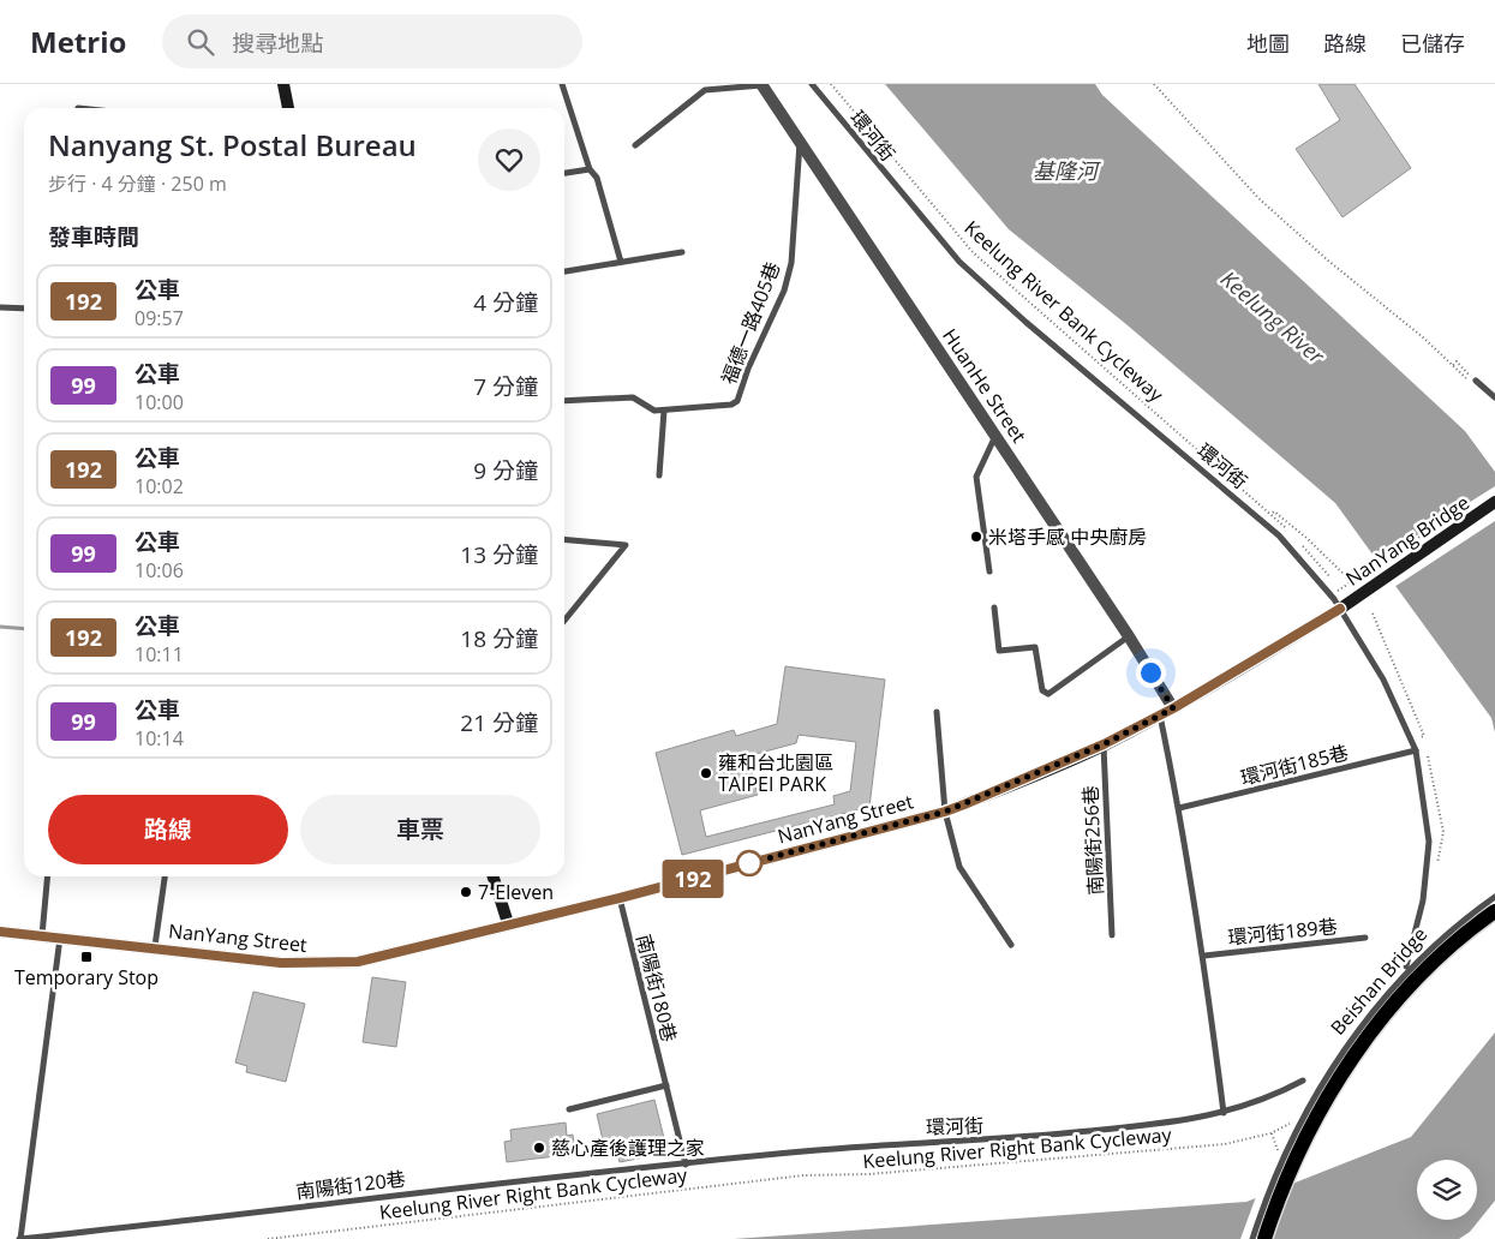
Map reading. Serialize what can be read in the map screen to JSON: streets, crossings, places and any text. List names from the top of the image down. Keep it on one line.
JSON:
{"streets":{"main road":["Beishan Bridge"],"street":["HuanHe Street","NanYang Bridge","NanYang Street"],"lane":["環河街","福德一路405巷","環河街185巷","南陽街256巷","環河街189巷","南陽街180巷","南陽街120巷"],"path":["Keelung River Bank Cycleway","Keelung River Right Bank Cycleway"]},"crossings":[["環河街","NanYang Bridge"],["環河街","環河街185巷"],["環河街","NanYang Street"],["環河街","南陽街180巷"],["環河街","南陽街120巷"],["福德一路405巷","HuanHe Street"],["HuanHe Street","NanYang Street"],["NanYang Bridge","NanYang Street"],["NanYang Street","南陽街256巷"],["NanYang Street","南陽街180巷"],["南陽街180巷","南陽街120巷"]],"water":["基隆河","Keelung River"],"places":{"other":["米塔手感 中央廚房","雍和台北園區 TAIPEI PARK","7-Eleven","慈心產後護理之家"],"transit":["Temporary Stop"]},"lines":["bus line 192"],"page":{"header":"Metrio","search":"搜尋地點","nav":["地圖","路線","已儲存"],"on_map":"192","heading":[["Nanyang St. Postal Bureau","步行 · 4 分鐘 · 250 m"],"發車時間"],"list":[{"mark":"192","name":"公車","note":"09:57","value":"4 分鐘"},{"mark":"99","name":"公車","note":"10:00","value":"7 分鐘"},{"mark":"192","name":"公車","note":"10:02","value":"9 分鐘"},{"mark":"99","name":"公車","note":"10:06","value":"13 分鐘"},{"mark":"192","name":"公車","note":"10:11","value":"18 分鐘"},{"mark":"99","name":"公車","note":"10:14","value":"21 分鐘"}],"buttons":["路線","車票"]}}
